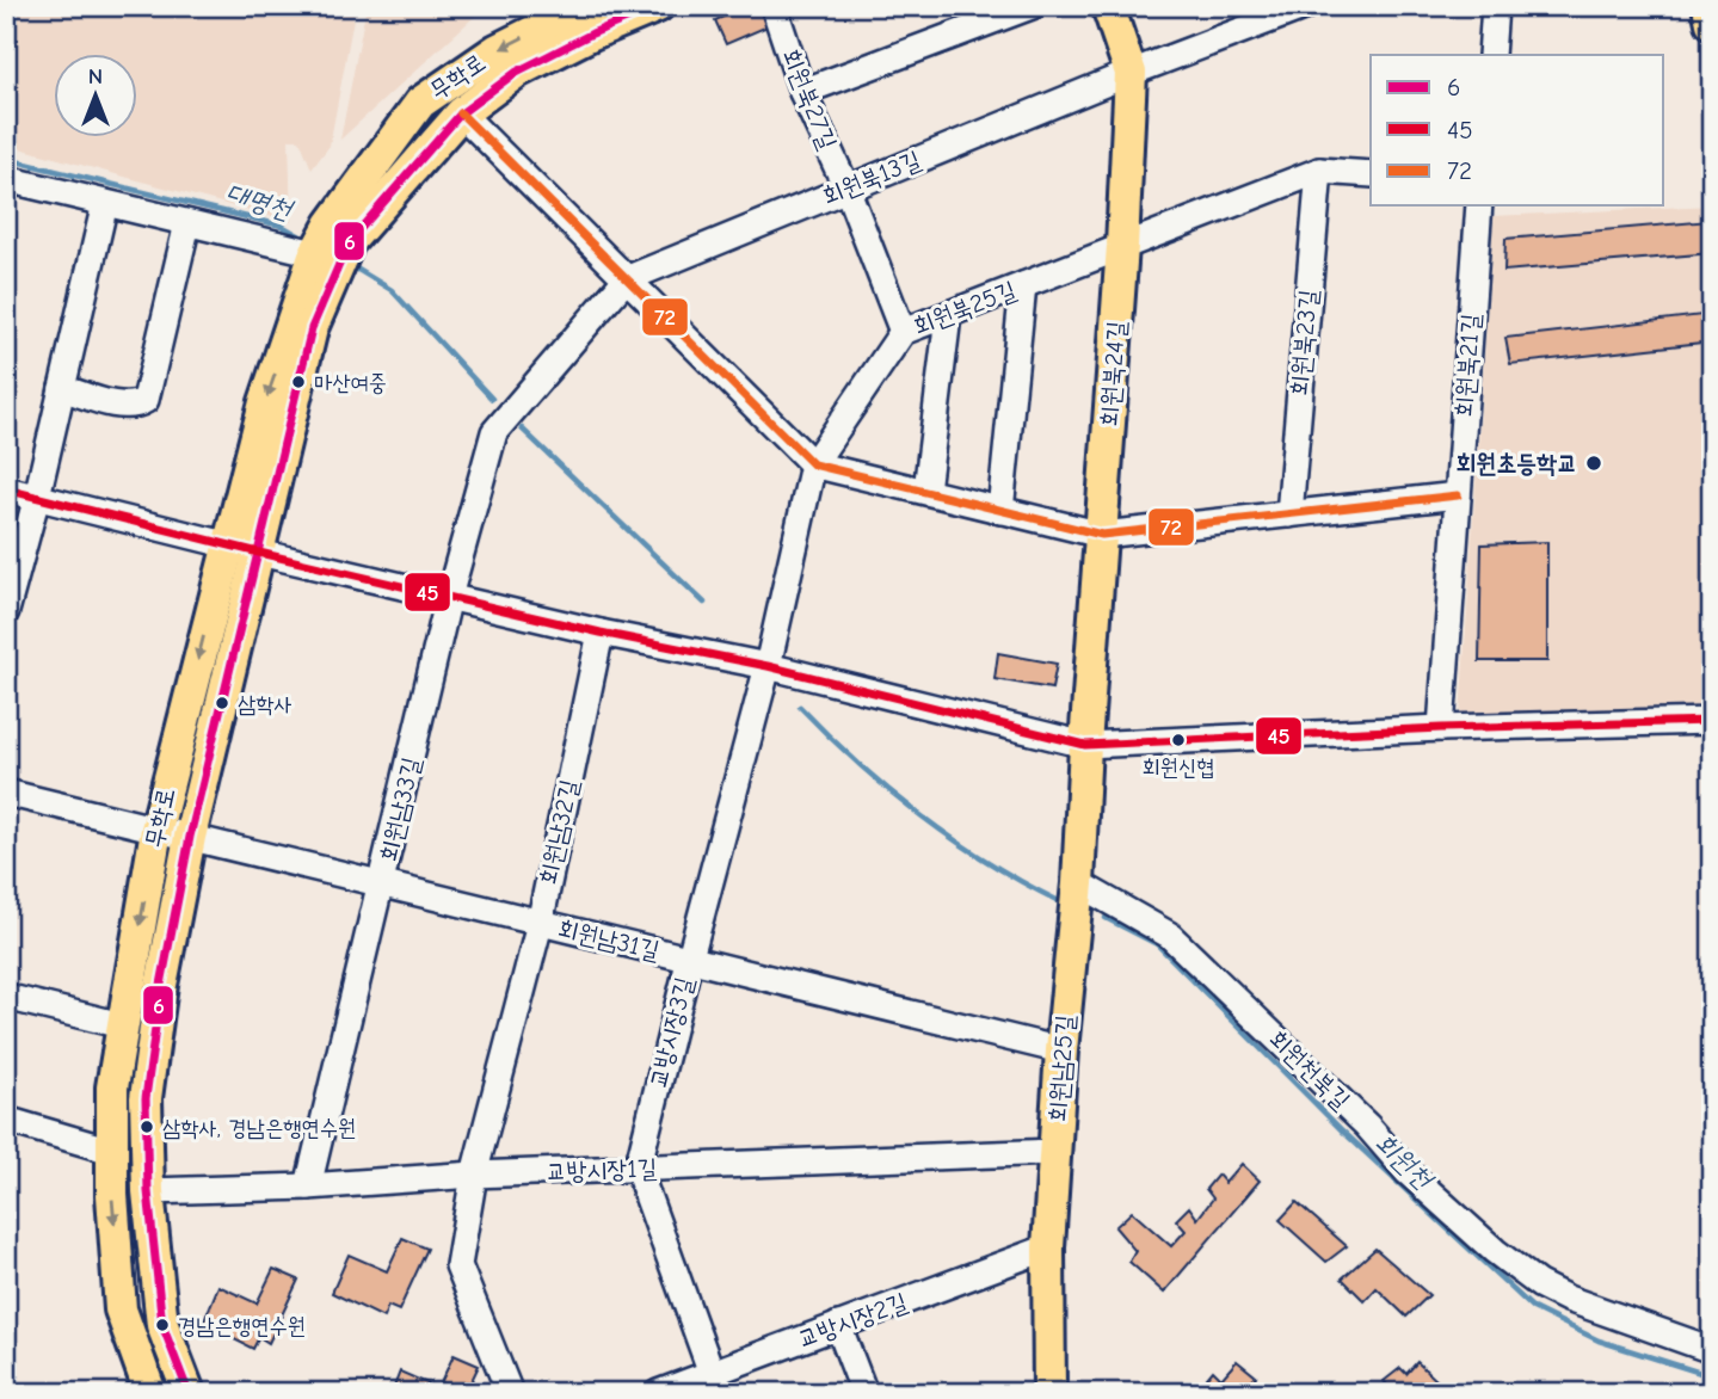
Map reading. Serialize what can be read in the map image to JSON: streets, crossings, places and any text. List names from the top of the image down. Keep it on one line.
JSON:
{"streets":{"main road":["무학로","회원북24길","회원남25길"],"street":["회원북27길","회원북13길","회원북25길","회원북23길","회원북21길","회원남33길","회원남32길","회원남31길","교방시장3길","회원천북길","교방시장1길","교방시장2길"]},"crossings":[["무학로","회원남31길"],["무학로","교방시장1길"],["회원북27길","회원북13길"],["회원북27길","회원북25길"],["회원북13길","회원북24길"],["회원북13길","회원남33길"],["회원북25길","회원북23길"],["회원북25길","회원북24길"],["회원북25길","교방시장3길"],["회원북24길","회원남25길"],["회원남33길","회원남31길"],["회원남33길","교방시장1길"],["회원남32길","회원남31길"],["회원남32길","교방시장1길"],["회원남31길","교방시장3길"],["회원남31길","회원남25길"],["교방시장3길","교방시장1길"],["회원남25길","회원천북길"],["회원남25길","교방시장1길"],["회원남25길","교방시장2길"]],"water":["대명천","회원천"],"places":["마산여중","회원초등학교","삼학사","회원신협","삼학사, 경남은행연수원","경남은행연수원"],"lines":["transit line 6","transit line 72","transit line 45"],"legend":["6","45","72"],"north":"top"}
